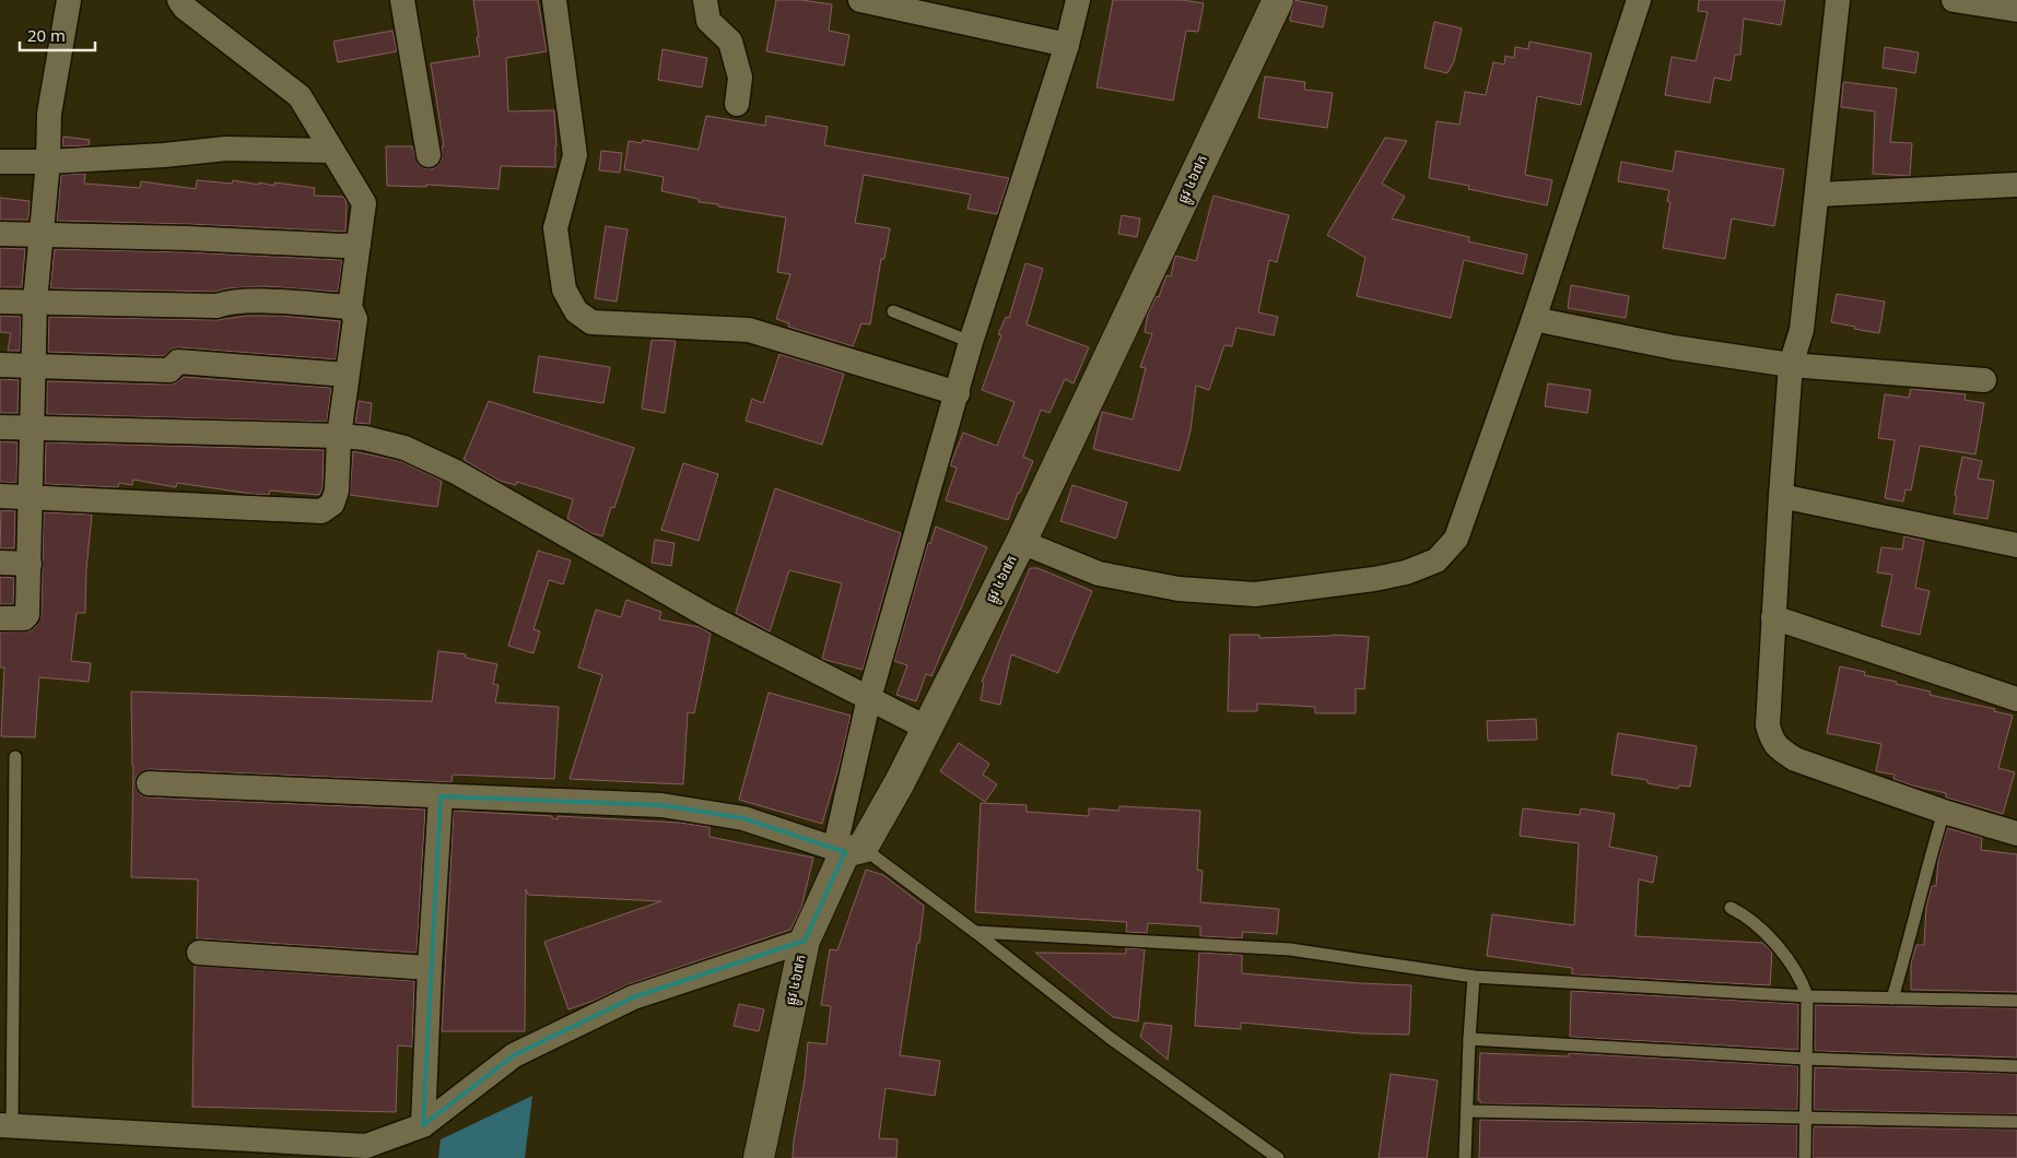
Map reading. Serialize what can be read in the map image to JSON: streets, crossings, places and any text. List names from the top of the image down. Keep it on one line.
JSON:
{"streets":{"street":["ផ្លូវ ៤៦៧ក"]},"scale_bar":"20 m"}
